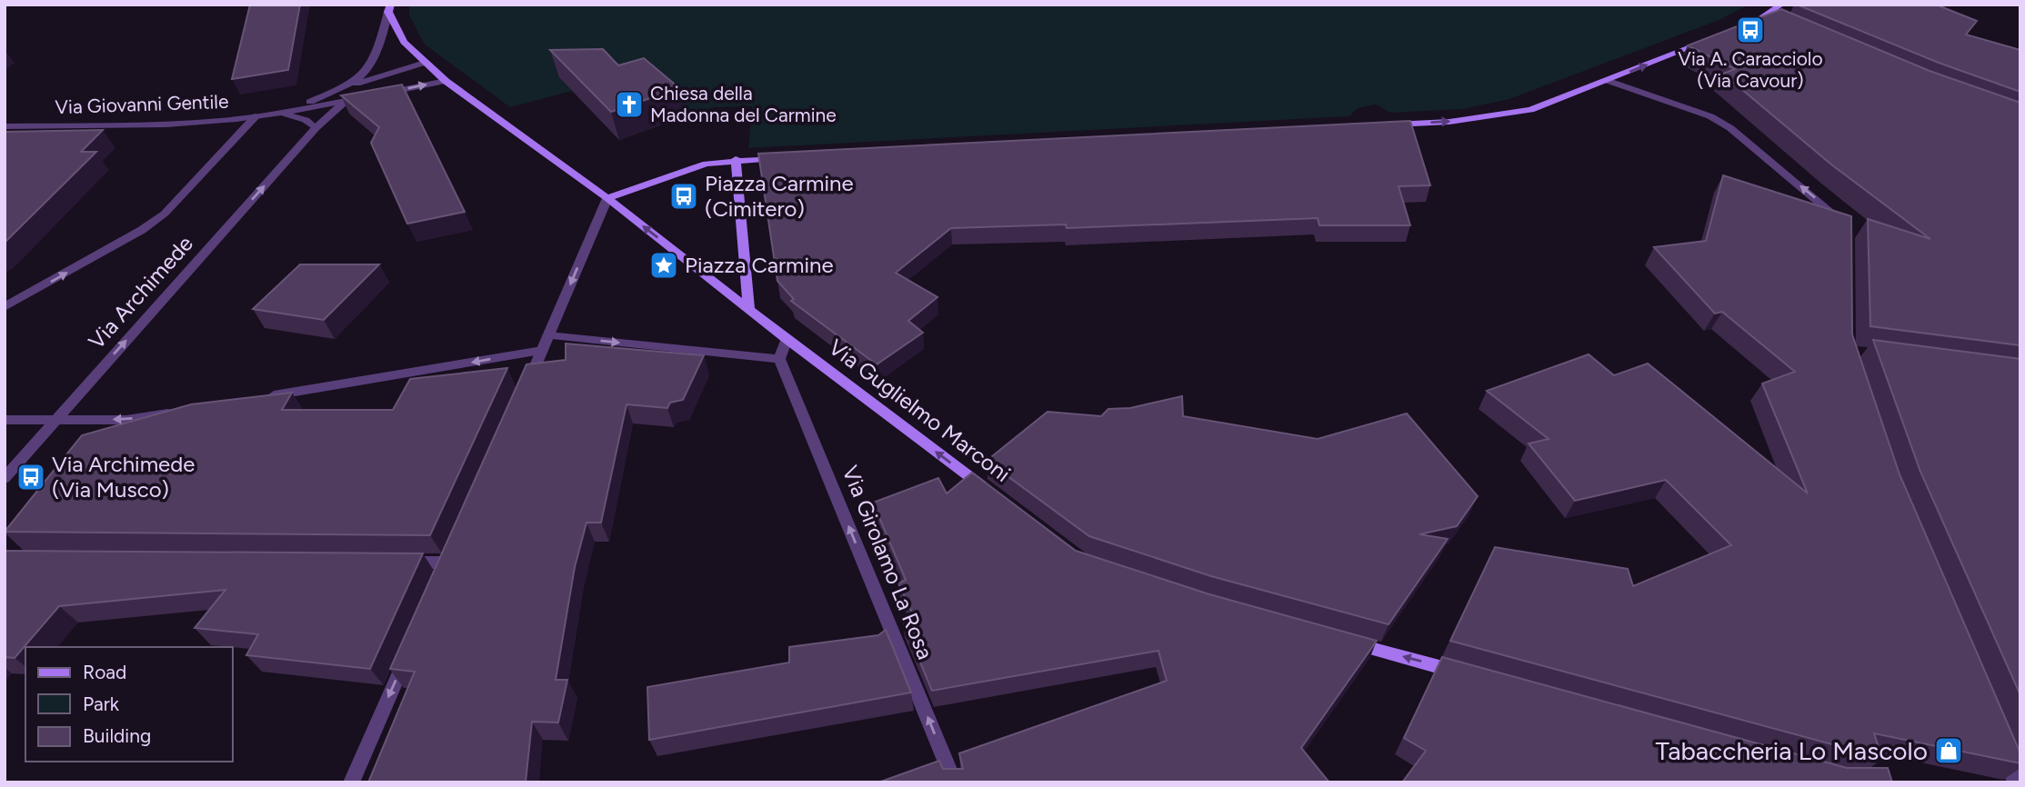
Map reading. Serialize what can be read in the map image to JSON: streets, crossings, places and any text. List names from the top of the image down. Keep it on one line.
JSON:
{"streets":{"main road":["Via Guglielmo Marconi"],"street":["Via Giovanni Gentile","Via Archimede","Via Girolamo La Rosa"]},"one_way":["Via Guglielmo Marconi","Via Girolamo La Rosa"],"places":{"bus stop":["Via A. Caracciolo (Via Cavour)","Piazza Carmine (Cimitero)","Via Archimede (Via Musco)"],"church":["Chiesa della Madonna del Carmine"],"place":["Piazza Carmine"],"shop":["Tabaccheria Lo Mascolo"]},"legend":["Road","Park","Building"]}
